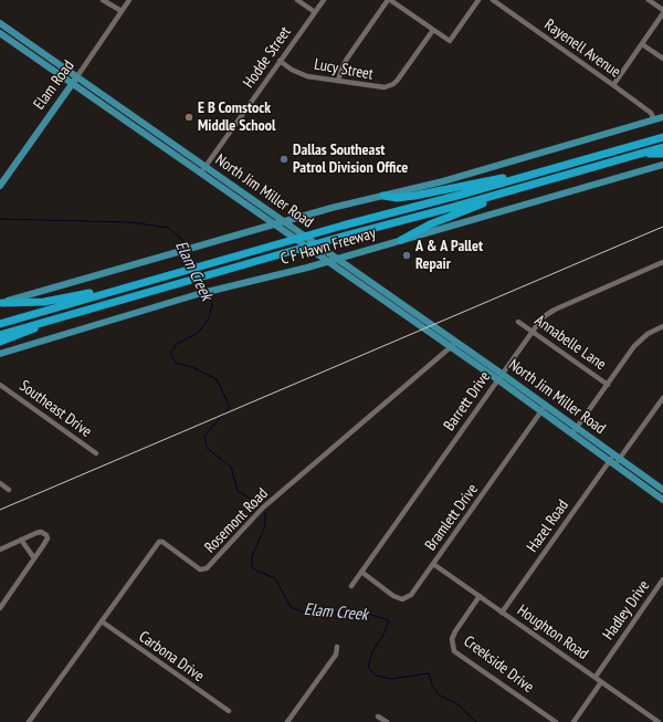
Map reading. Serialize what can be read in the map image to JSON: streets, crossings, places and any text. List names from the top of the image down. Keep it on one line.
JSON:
{"streets":{"highway":["C F Hawn Freeway"],"main road":["Elam Road","North Jim Miller Road"],"street":["Rayenell Avenue","Hodde Street","Lucy Street","Annabelle Lane","Barrett Drive","Southeast Drive","Bramlett Drive","Rosemont Road","Hazel Road","Hadley Drive","Houghton Road","Carbona Drive","Creekside Drive"]},"crossings":[["Hodde Street","Lucy Street"],["Hodde Street","North Jim Miller Road"],["Elam Road","North Jim Miller Road"],["North Jim Miller Road","C F Hawn Freeway"],["North Jim Miller Road","Barrett Drive"],["North Jim Miller Road","Bramlett Drive"],["North Jim Miller Road","Rosemont Road"],["North Jim Miller Road","Hazel Road"],["Annabelle Lane","Barrett Drive"],["Barrett Drive","Bramlett Drive"],["Bramlett Drive","Houghton Road"],["Rosemont Road","Carbona Drive"],["Hazel Road","Houghton Road"],["Hadley Drive","Houghton Road"],["Houghton Road","Creekside Drive"]],"water":["Elam Creek"],"places":["E B Comstock Middle School","Dallas Southeast Patrol Division Office","A & A Pallet Repair"]}
